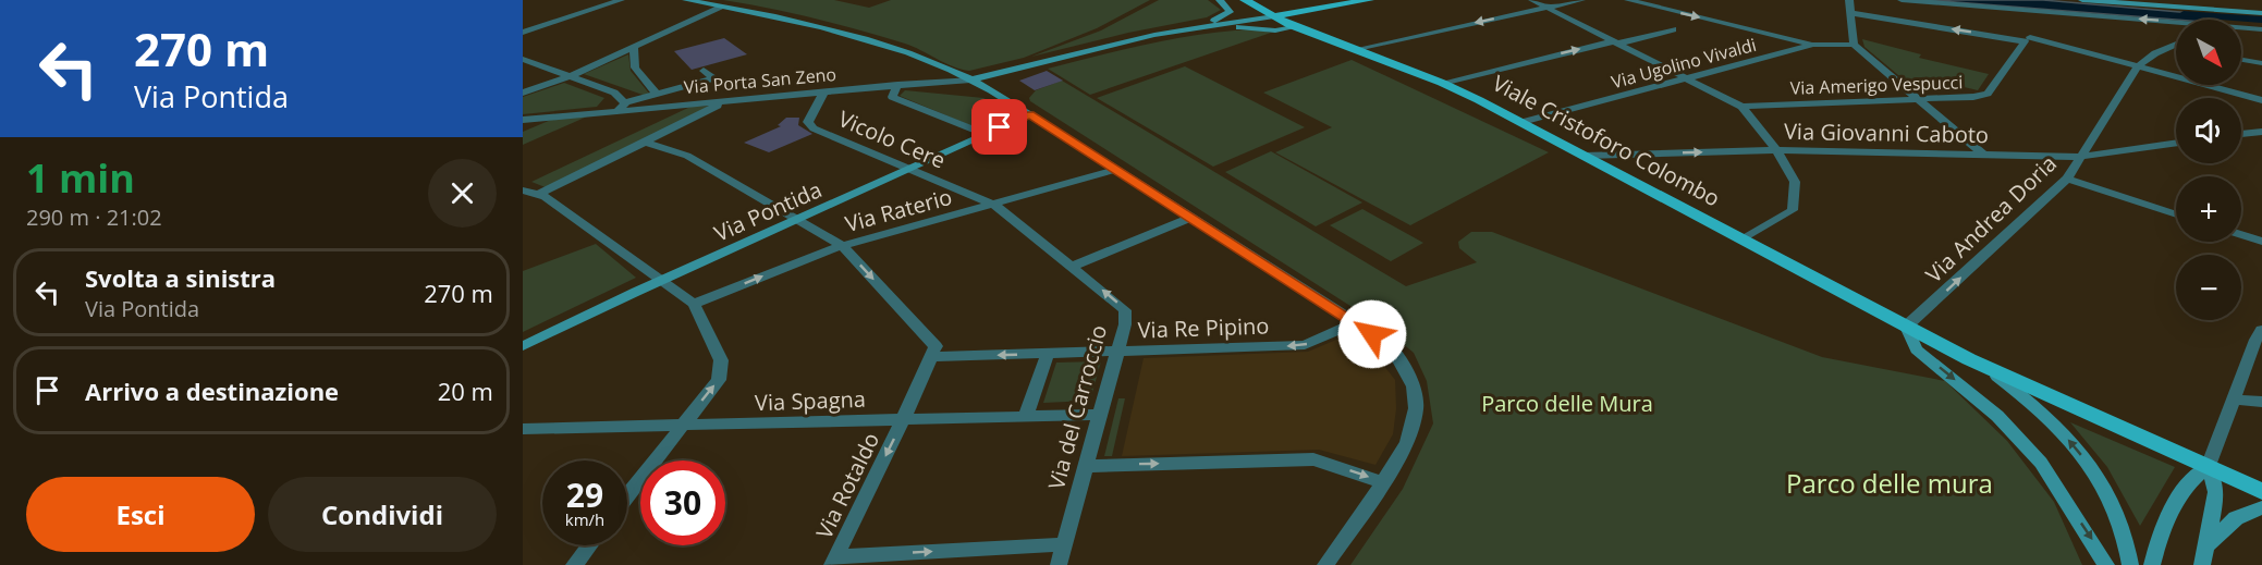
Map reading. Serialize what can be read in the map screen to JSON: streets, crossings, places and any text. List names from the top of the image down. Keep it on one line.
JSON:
{"streets":{"main road":["Viale Cristoforo Colombo"],"street":["Via Ugolino Vivaldi","Via Porta San Zeno","Via Amerigo Vespucci","Via Giovanni Caboto","Vicolo Cere","Via Raterio","Via Pontida","Via Andrea Doria","Via Re Pipino","Via Spagna","Via del Carroccio","Via Rotaldo"]},"crossings":[["Via Ugolino Vivaldi","Viale Cristoforo Colombo"],["Via Porta San Zeno","Vicolo Cere"],["Via Giovanni Caboto","Viale Cristoforo Colombo"],["Via Giovanni Caboto","Via Andrea Doria"],["Vicolo Cere","Via Raterio"],["Vicolo Cere","Via Pontida"],["Vicolo Cere","Via del Carroccio"],["Viale Cristoforo Colombo","Via Andrea Doria"],["Via Raterio","Via del Carroccio"],["Via Re Pipino","Via del Carroccio"],["Via Re Pipino","Via Rotaldo"],["Via Spagna","Via del Carroccio"],["Via Spagna","Via Rotaldo"]],"one_way":["Via Raterio","Via Andrea Doria","Via Rotaldo"],"parks":["Parco delle Mura","Parco delle mura"],"north":"bottom right","page":{"turn":["270 m","Via Pontida"],"map_buttons":["+","−"],"heading":["1 min","290 m · 21:02"],"list":[{"name":"Svolta a sinistra","note":"Via Pontida","value":"270 m"},{"name":"Arrivo a destinazione","value":"20 m"}],"speed":"29 km/h","limit":"30","buttons":["Esci","Condividi"]}}
